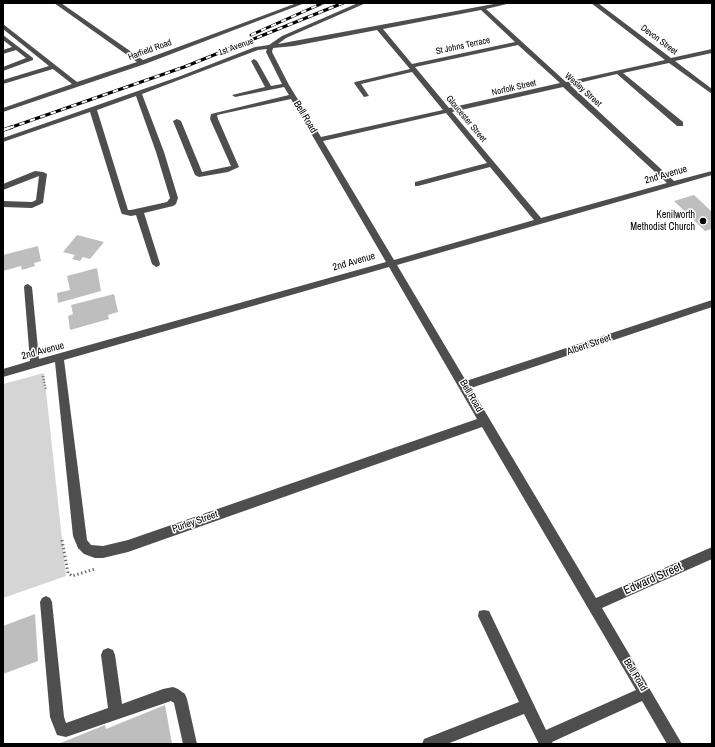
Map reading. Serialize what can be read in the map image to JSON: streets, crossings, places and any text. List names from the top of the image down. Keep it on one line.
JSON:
{"streets":{"street":["Devon Street","St Johns Terrace","1st Avenue","Harfield Road","Norfolk Street","Wesley Street","Bell Road","Gloucester Street","2nd Avenue","Albert Street","Purley Street","Edward Street"]},"crossings":[["Devon Street","Norfolk Street"],["St Johns Terrace","Wesley Street"],["St Johns Terrace","Gloucester Street"],["1st Avenue","Wesley Street"],["1st Avenue","Bell Road"],["1st Avenue","Gloucester Street"],["Norfolk Street","Wesley Street"],["Norfolk Street","Bell Road"],["Norfolk Street","Gloucester Street"],["Wesley Street","2nd Avenue"],["Bell Road","2nd Avenue"],["Bell Road","Albert Street"],["Bell Road","Purley Street"],["Bell Road","Edward Street"],["Gloucester Street","2nd Avenue"],["2nd Avenue","Purley Street"]],"places":["Kenilworth Methodist Church"]}
